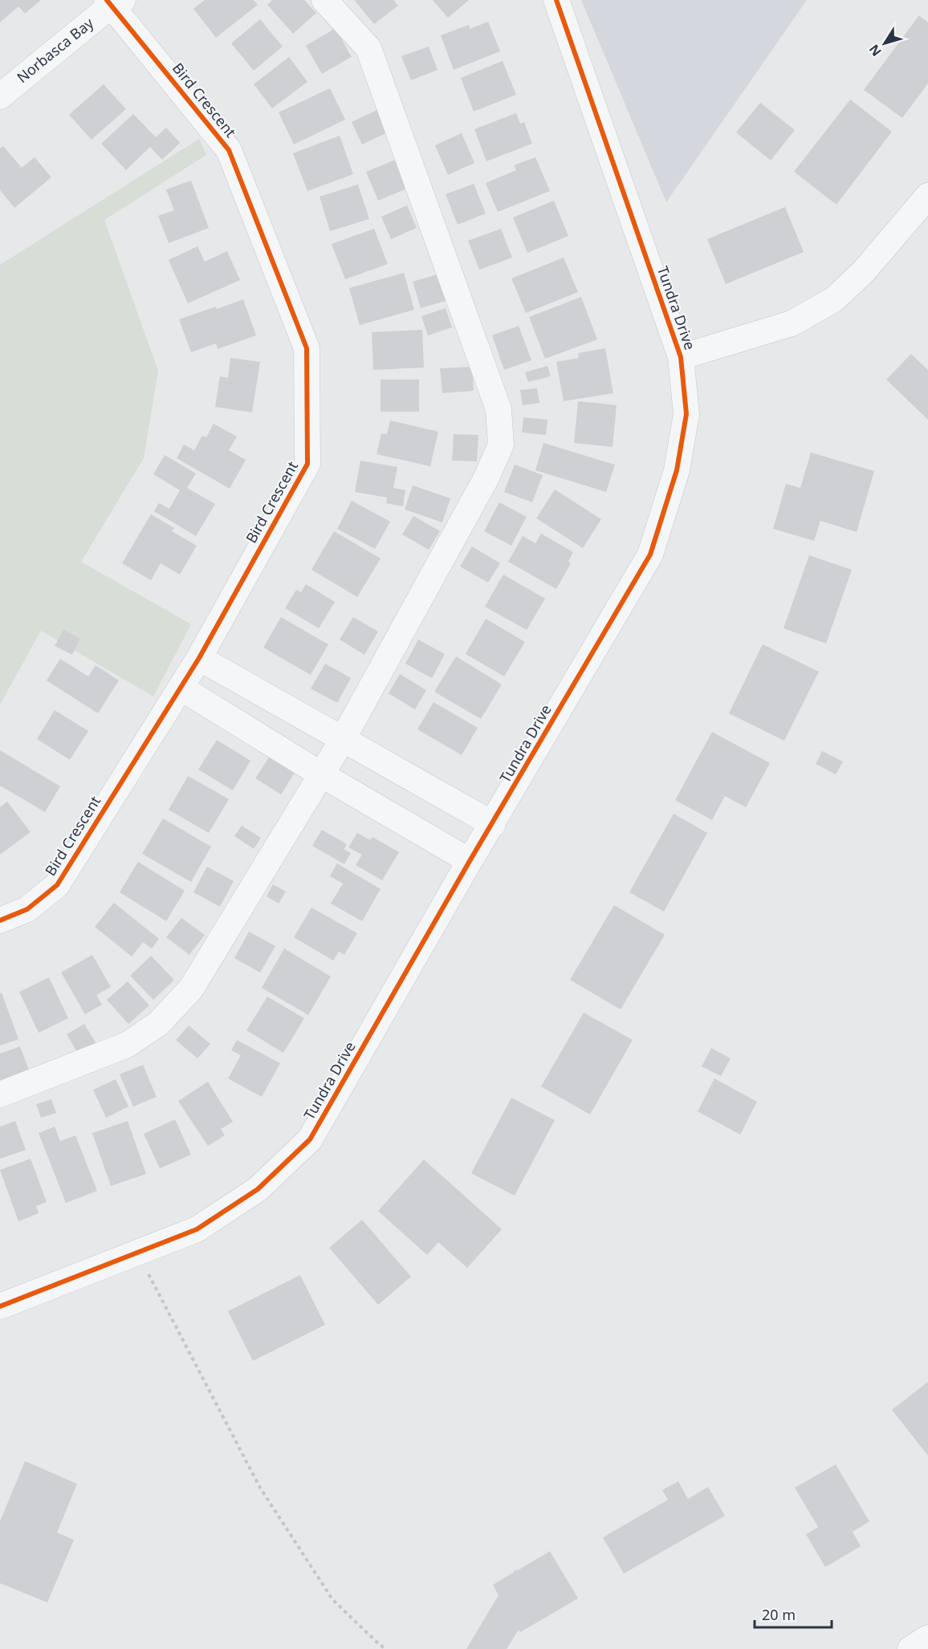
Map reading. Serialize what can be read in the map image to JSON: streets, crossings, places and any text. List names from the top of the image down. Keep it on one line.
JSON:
{"streets":{"street":["Norbasca Bay","Bird Crescent","Tundra Drive"]},"crossings":[["Norbasca Bay","Bird Crescent"]],"scale_bar":"20 m","north":"bottom left"}
